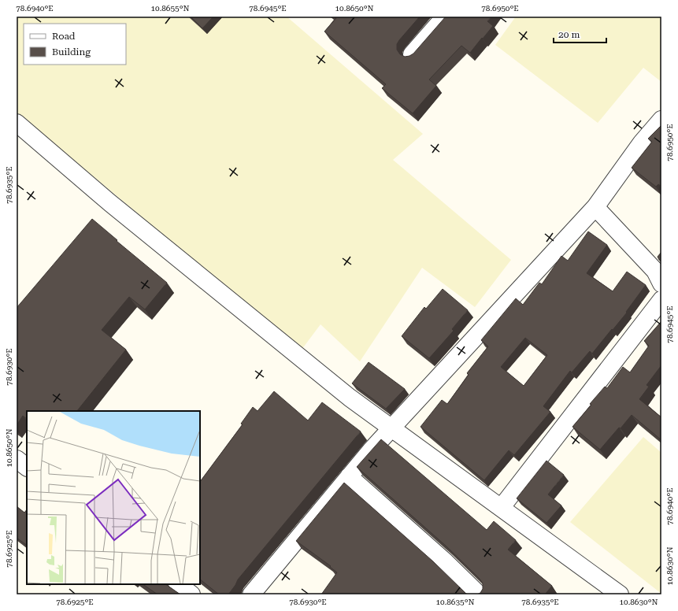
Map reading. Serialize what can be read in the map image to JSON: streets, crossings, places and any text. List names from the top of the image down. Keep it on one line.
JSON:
{"legend":["Road","Building"],"scale_bar":"20 m","coordinates":["78.6940°E","10.8655°N","78.6945°E","10.8650°N","78.6950°E","78.6935°E","78.6930°E","78.6925°E","10.8630°N","10.8635°N"]}
